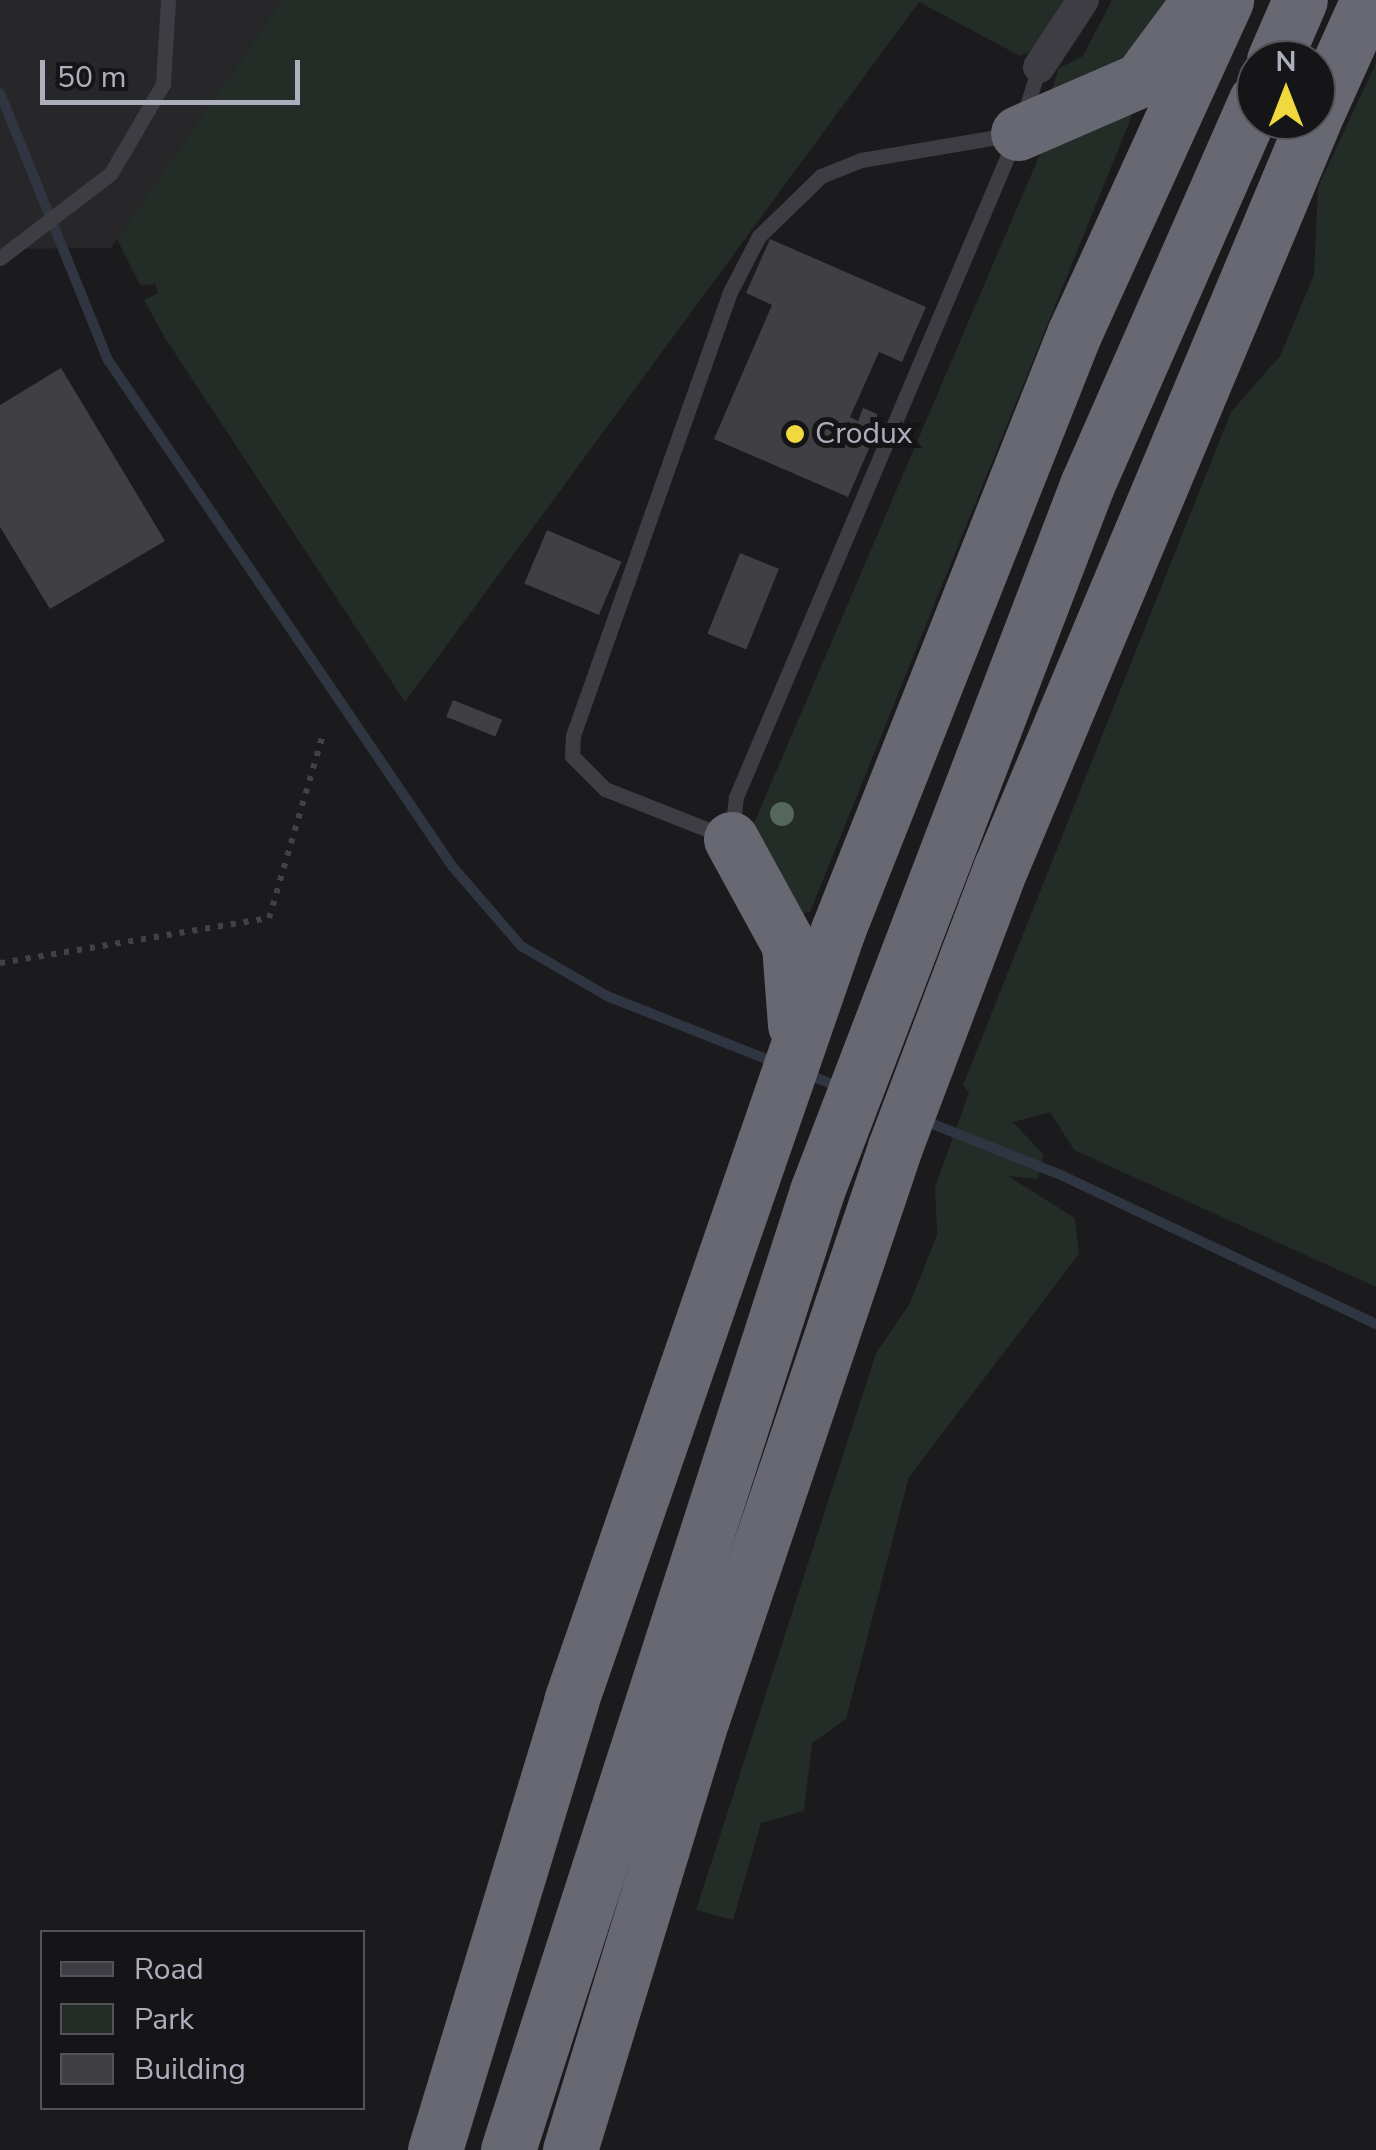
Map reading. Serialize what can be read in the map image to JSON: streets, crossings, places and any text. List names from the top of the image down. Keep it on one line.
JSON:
{"places":["Crodux"],"legend":["Road","Park","Building"],"scale_bar":"50 m","north":"top"}
